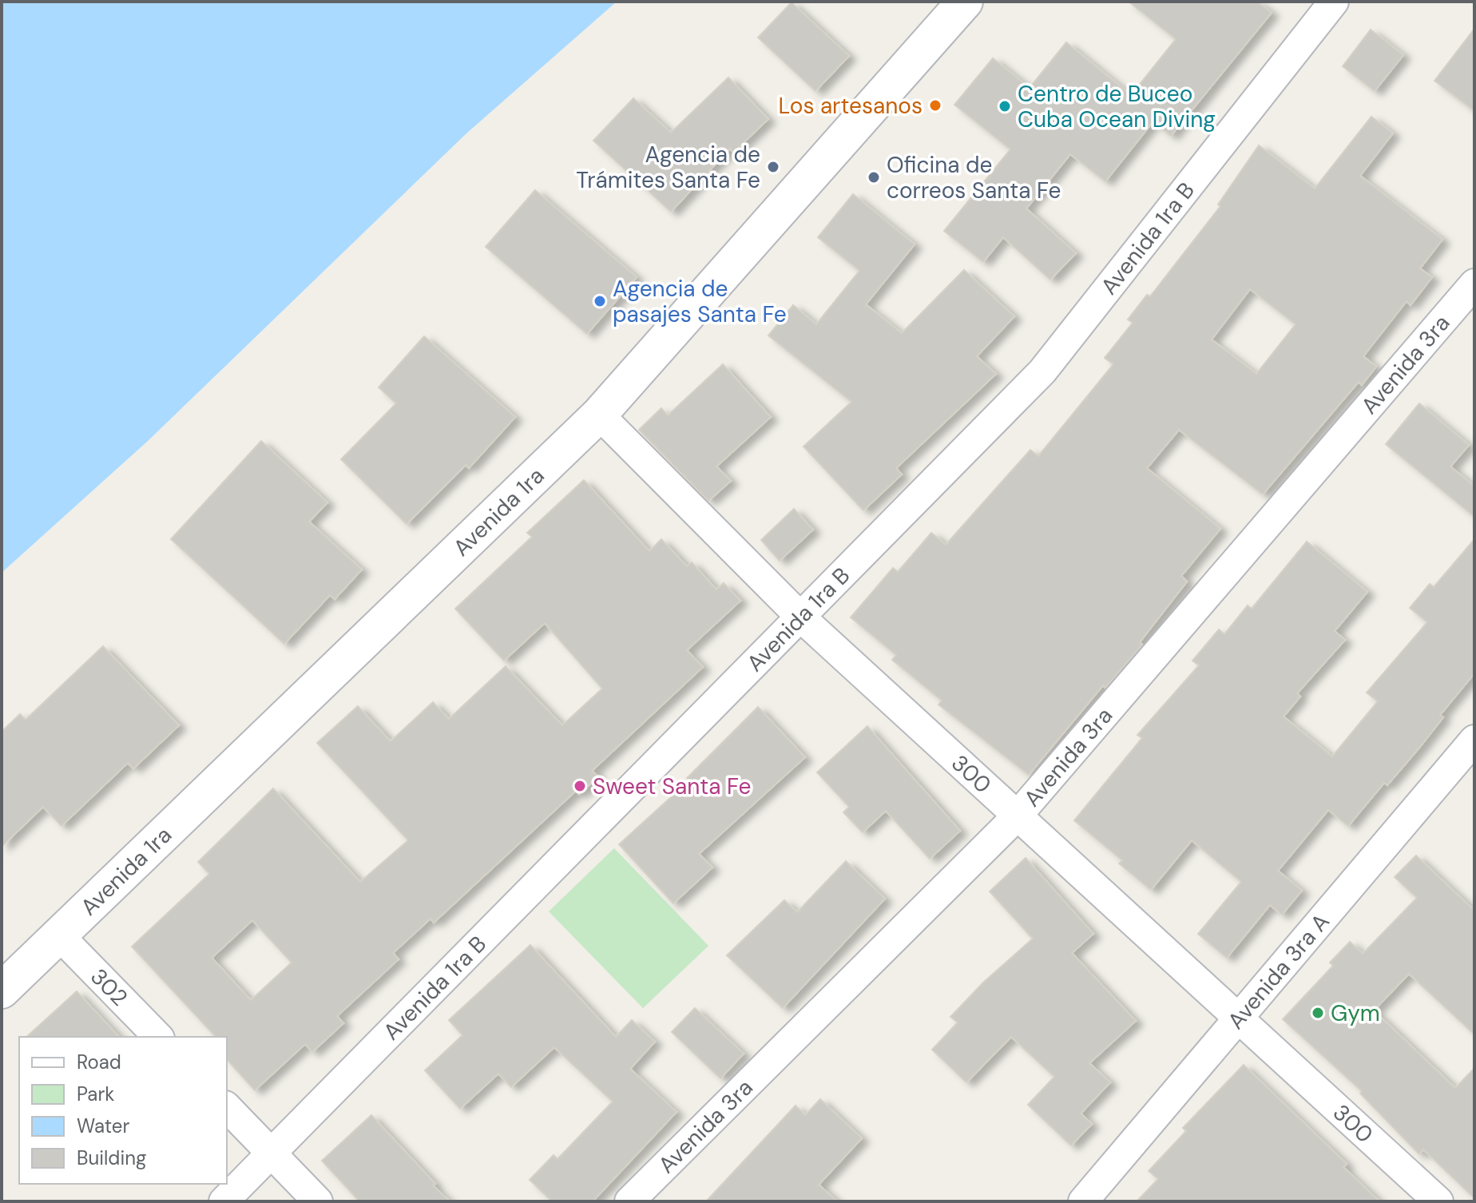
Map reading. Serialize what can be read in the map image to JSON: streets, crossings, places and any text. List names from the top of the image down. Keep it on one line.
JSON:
{"streets":{"street":["Avenida 1ra B","Avenida 3ra","Avenida 1ra","300","Avenida 3ra A","302"]},"crossings":[["Avenida 1ra B","300"],["Avenida 3ra","300"],["Avenida 1ra","300"],["Avenida 1ra","302"],["300","Avenida 3ra A"]],"places":["Los artesanos","Centro de Buceo Cuba Ocean Diving","Agencia de Trámites Santa Fe","Oficina de correos Santa Fe","Agencia de pasajes Santa Fe","Sweet Santa Fe","Gym"],"legend":["Road","Park","Water","Building"]}
